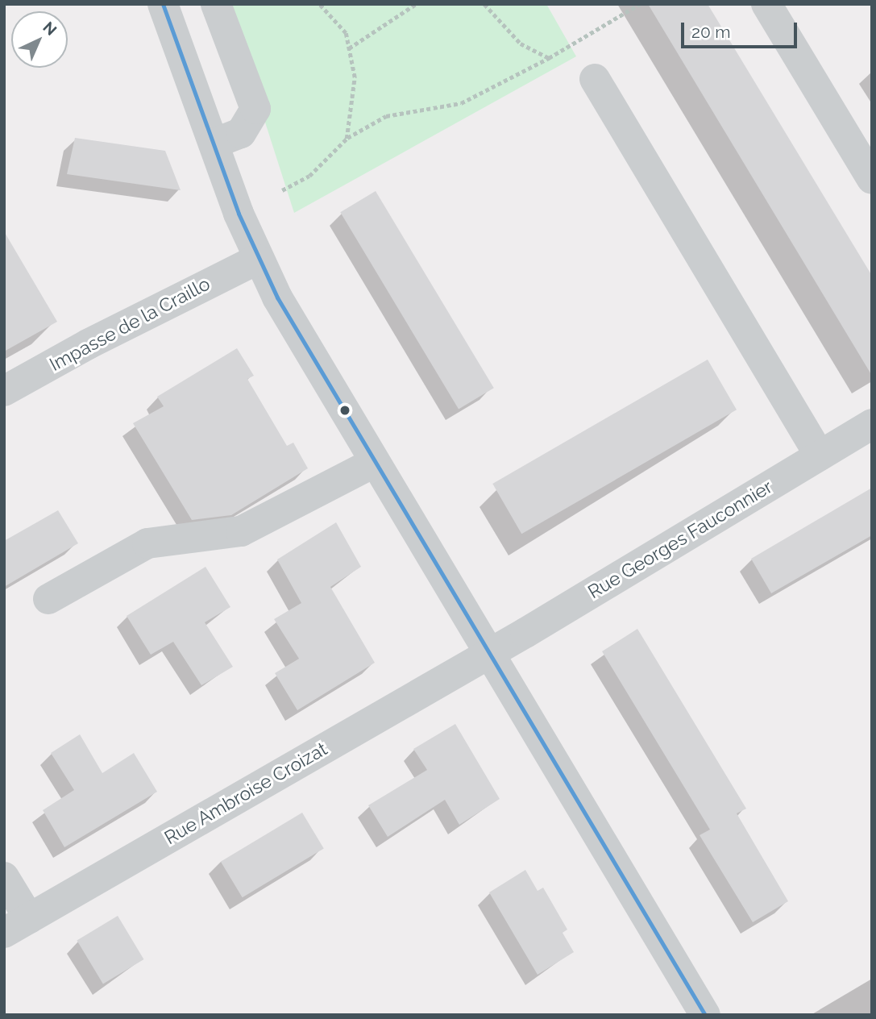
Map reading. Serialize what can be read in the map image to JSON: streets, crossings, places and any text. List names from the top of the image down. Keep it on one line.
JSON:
{"streets":{"street":["Impasse de la Craillo","Rue Georges Fauconnier","Rue Ambroise Croizat"]},"crossings":[["Rue Georges Fauconnier","Rue Ambroise Croizat"]],"scale_bar":"20 m","north":"top right"}
